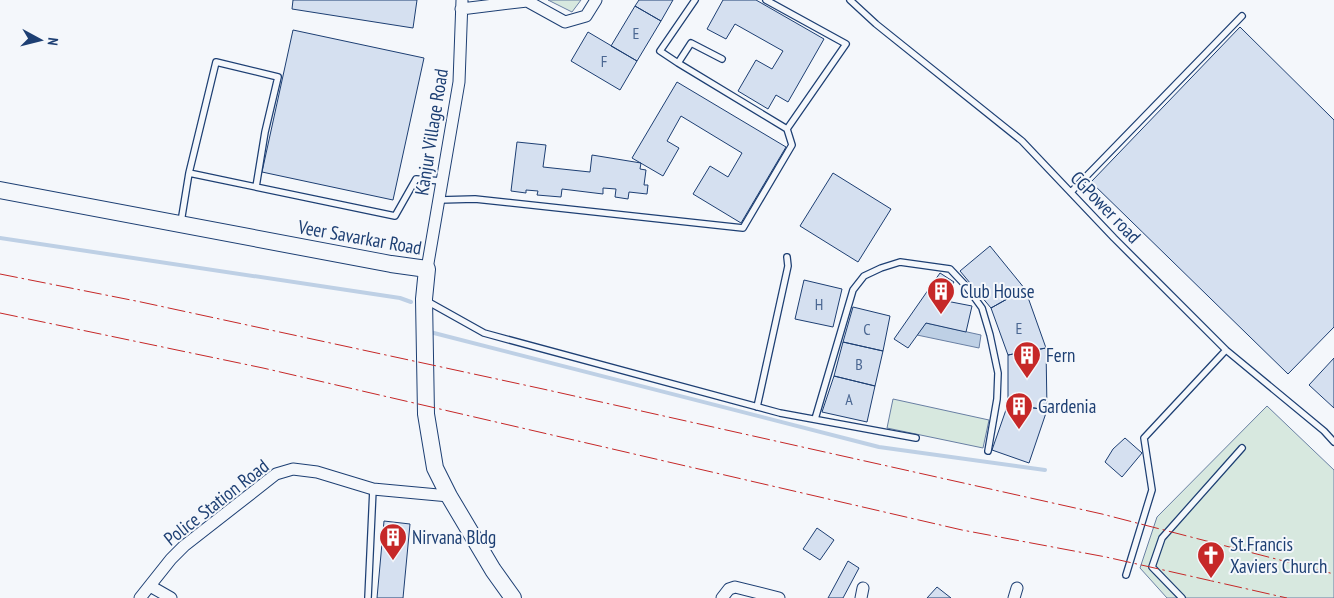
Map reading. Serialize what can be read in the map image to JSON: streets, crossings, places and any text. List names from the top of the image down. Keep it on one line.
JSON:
{"streets":{"street":["Kanjur Village Road","Veer Savarkar Road","Police Station Road"],"lane":["CGPower road"]},"crossings":[["Kanjur Village Road","Veer Savarkar Road"],["Veer Savarkar Road","Police Station Road"]],"places":{"building":["Club House","Fern","Gardenia","Nirvana Bldg"],"church":["St.Francis Xaviers Church"]},"house_numbers":["E","F","H","E","C","B","A"],"north":"right"}
